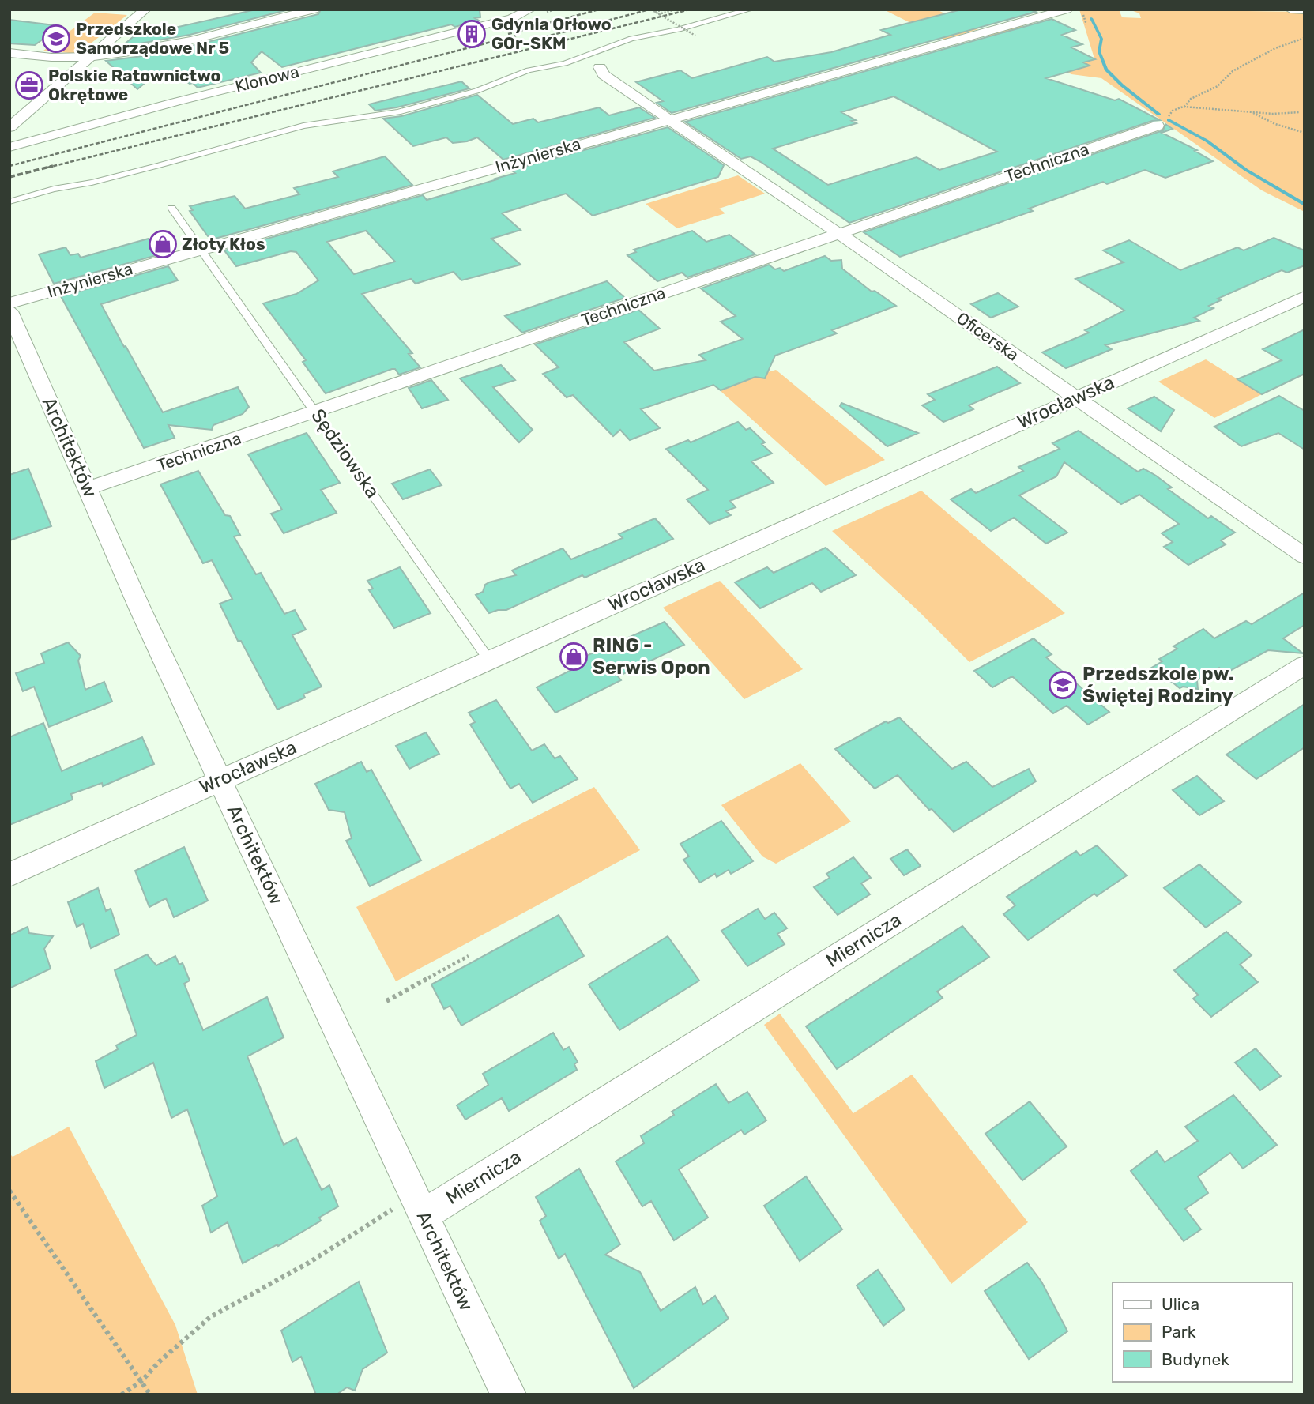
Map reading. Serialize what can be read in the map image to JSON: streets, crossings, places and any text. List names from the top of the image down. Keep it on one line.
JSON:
{"streets":{"street":["Klonowa","Inżynierska","Techniczna","Oficerska","Wrocławska","Architektów","Miernicza"],"lane":["Sędziowska"]},"crossings":[["Inżynierska","Oficerska"],["Inżynierska","Sędziowska"],["Techniczna","Oficerska"],["Techniczna","Architektów"],["Techniczna","Sędziowska"],["Oficerska","Wrocławska"],["Wrocławska","Architektów"],["Wrocławska","Sędziowska"],["Architektów","Miernicza"]],"places":{"building":["Gdynia Orłowo GOr-SKM"],"school or university":["Przedszkole Samorządowe Nr 5","Przedszkole pw. Świętej Rodziny"],"office":["Polskie Ratownictwo Okrętowe"],"shop":["Złoty Kłos","RING - Serwis Opon"]},"legend":["Ulica","Park","Budynek"]}
